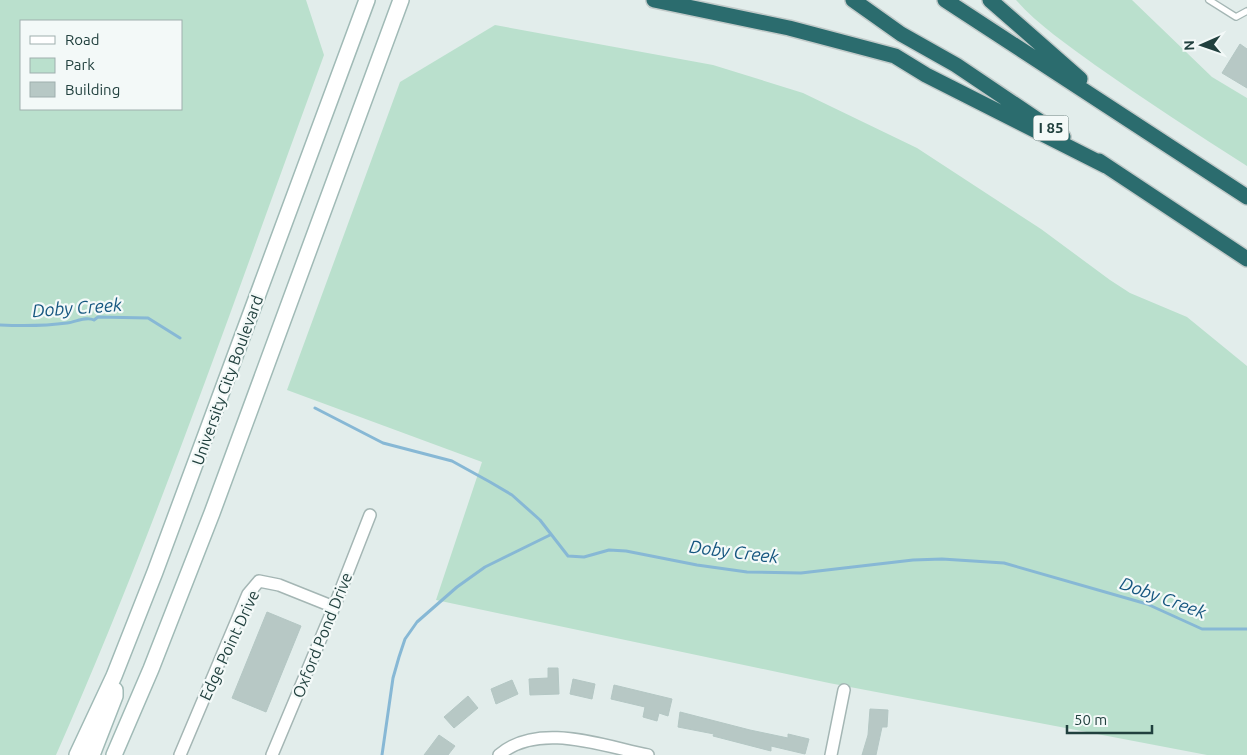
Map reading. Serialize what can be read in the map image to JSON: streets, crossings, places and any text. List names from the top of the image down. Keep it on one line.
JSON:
{"streets":{"highway":["I 85"],"main road":["University City Boulevard"],"street":["Oxford Pond Drive","Edge Point Drive"]},"crossings":[["Oxford Pond Drive","Edge Point Drive"]],"water":["Doby Creek"],"legend":["Road","Park","Building"],"scale_bar":"50 m","north":"left"}
